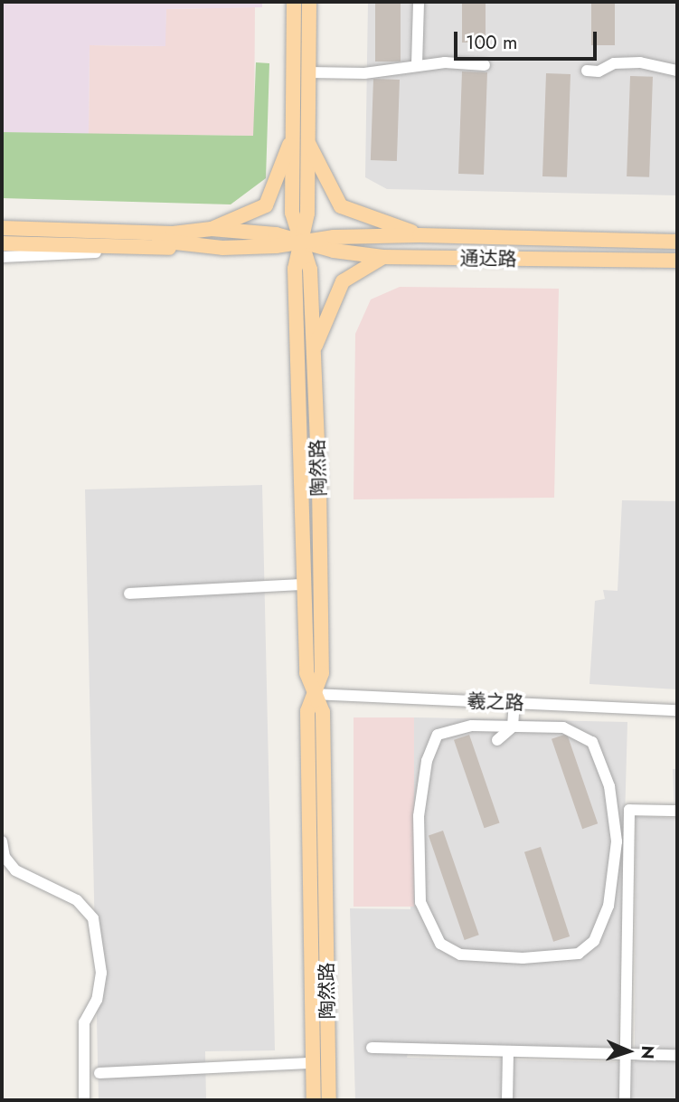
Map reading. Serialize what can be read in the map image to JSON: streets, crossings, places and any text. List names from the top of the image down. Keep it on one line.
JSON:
{"streets":{"main road":["通达路","陶然路"],"street":["羲之路"]},"crossings":[["通达路","陶然路"],["陶然路","羲之路"]],"scale_bar":"100 m","north":"right"}
